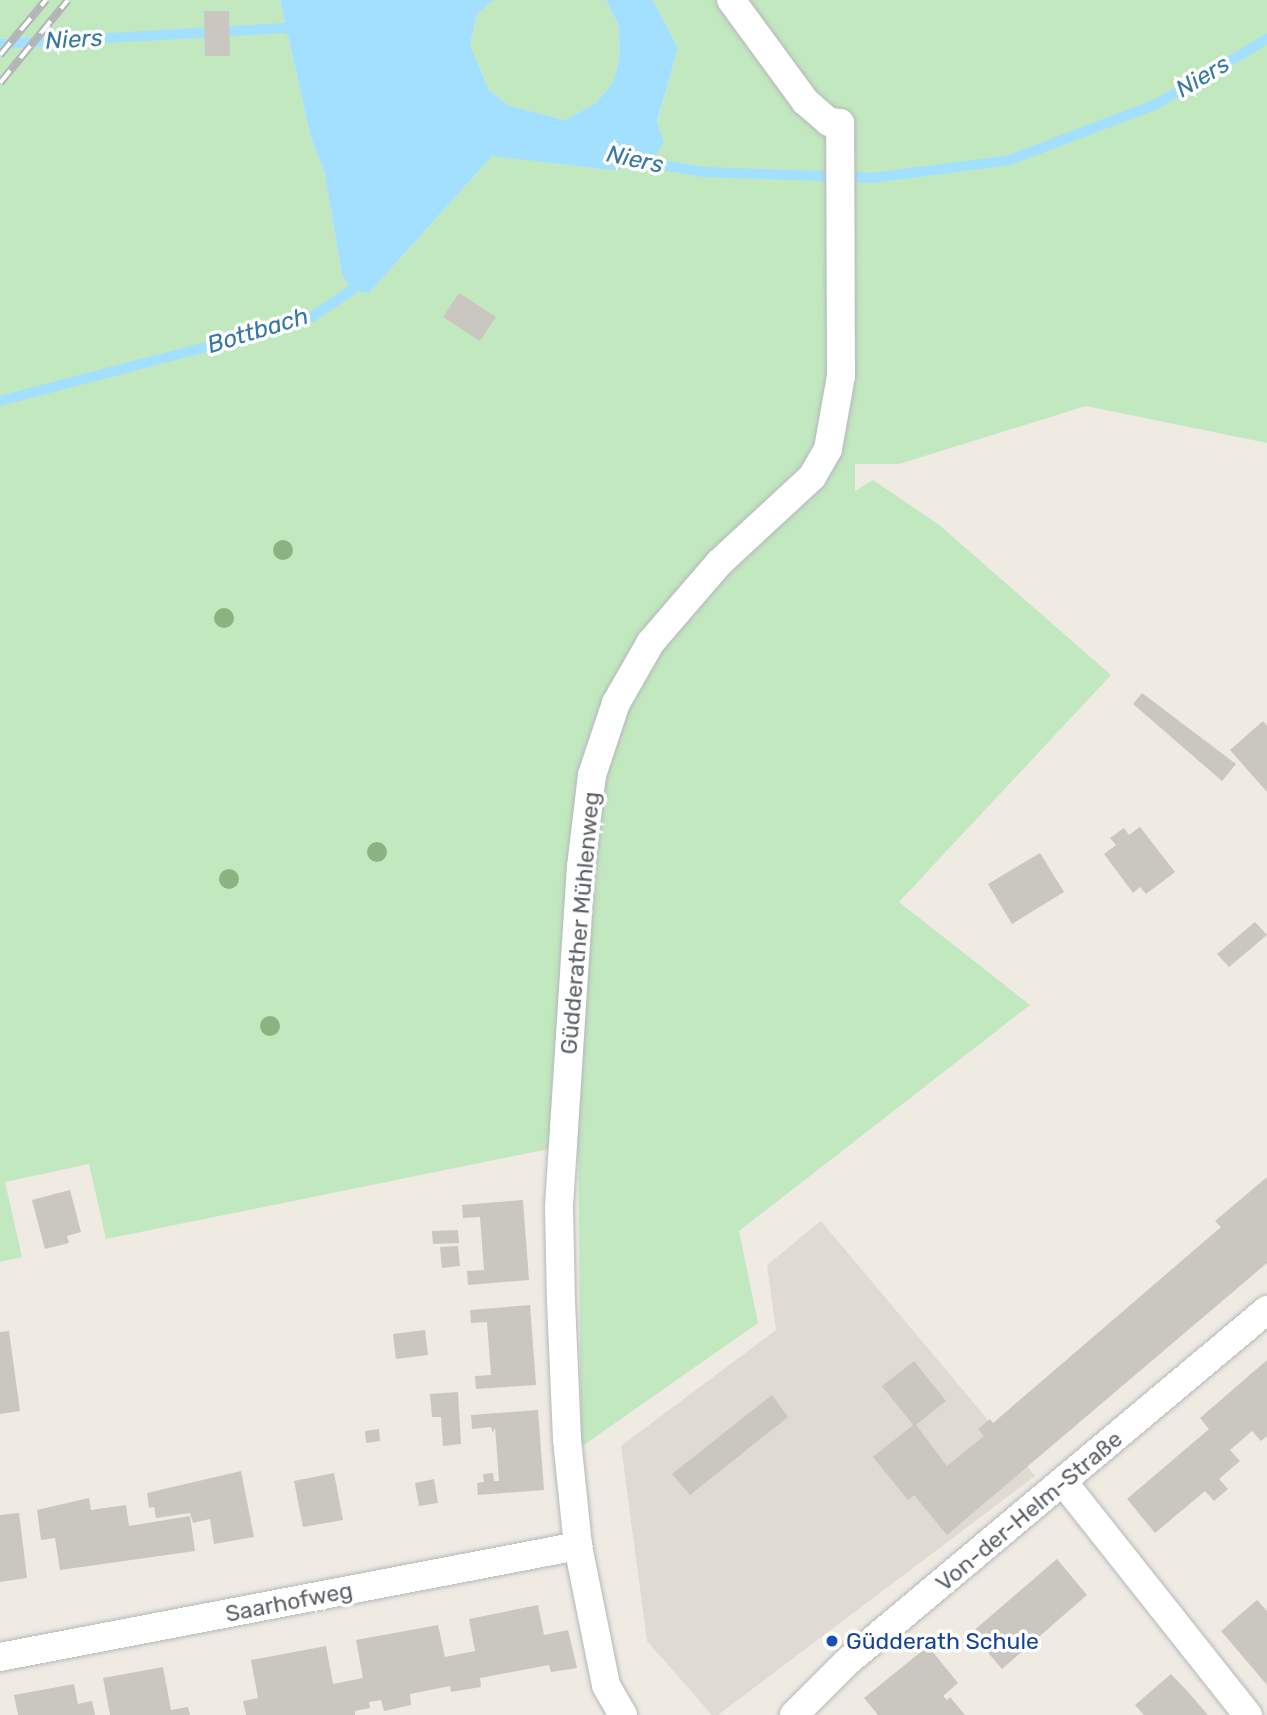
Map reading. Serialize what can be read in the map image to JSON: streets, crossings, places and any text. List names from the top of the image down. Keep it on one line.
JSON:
{"streets":{"street":["Güdderather Mühlenweg","Von-der-Helm-Straße","Saarhofweg"]},"crossings":[["Güdderather Mühlenweg","Saarhofweg"]],"water":["Niers","Bottbach"],"places":["Güdderath Schule"]}
